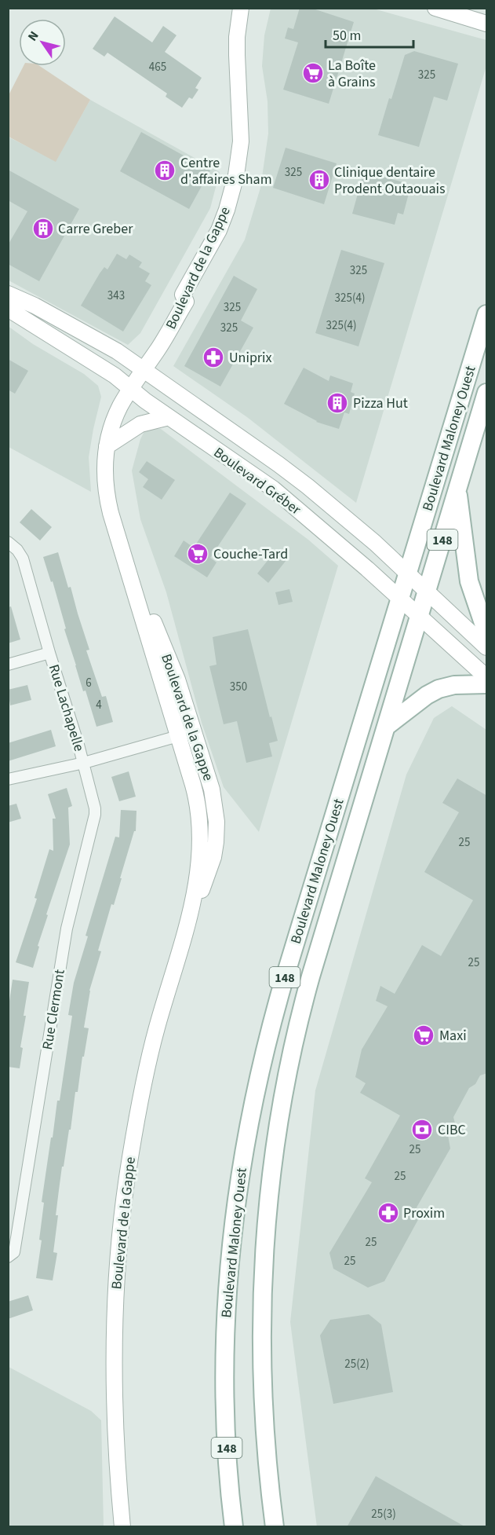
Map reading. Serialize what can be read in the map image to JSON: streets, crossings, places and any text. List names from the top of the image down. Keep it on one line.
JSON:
{"streets":{"main road":["Boulevard Maloney Ouest","148"],"street":["Boulevard de la Gappe","Boulevard Gréber","Rue Lachapelle","Rue Clermont"]},"crossings":[["Boulevard de la Gappe","Boulevard Gréber"],["Boulevard Maloney Ouest","Boulevard Gréber"],["Rue Lachapelle","Rue Clermont"]],"places":{"supermarket":["La Boîte à Grains","Couche-Tard","Maxi"],"building":["Centre d'affaires Sham","Clinique dentaire Prodent Outaouais","Carre Greber","Pizza Hut"],"pharmacy":["Uniprix","Proxim"],"bank":["CIBC"]},"house_numbers":["465","325","325","325","343","325(4)","325","325(4)","325","6","350","4","25","25","25","25","25","25","25(2)","25(3)"],"scale_bar":"50 m","north":"top left"}
